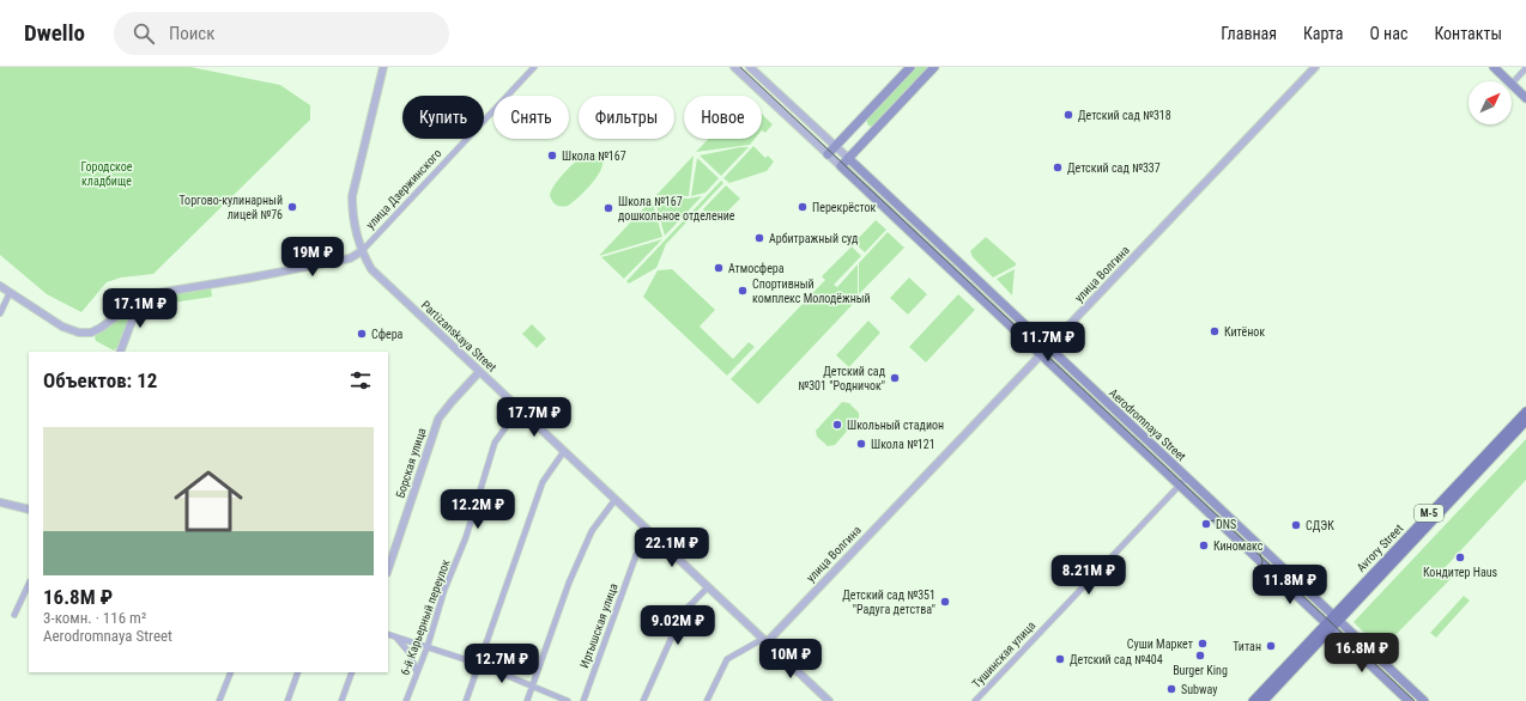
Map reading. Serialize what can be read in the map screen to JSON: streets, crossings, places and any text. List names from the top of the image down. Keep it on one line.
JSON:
{"streets":{"main road":["Aerodromnaya Street","М-5","Avrory Street"],"street":["улица Дзержинского","улица Волгина","Partizanskaya Street","Борская улица","6-й Карьерный переулок","Иртышская улица","Тушинская улица"]},"crossings":[["улица Дзержинского","Partizanskaya Street"],["улица Волгина","Partizanskaya Street"],["улица Волгина","Aerodromnaya Street"],["Partizanskaya Street","Борская улица"],["Partizanskaya Street","6-й Карьерный переулок"],["Partizanskaya Street","Иртышская улица"],["Aerodromnaya Street","Avrory Street"],["Aerodromnaya Street","Тушинская улица"]],"parks":["Городское кладбище"],"places":["Детский сад №318","Школа №167","Детский сад №337","Торгово-кулинарный лицей №76","Перекрёсток","Школа №167 дошкольное отделение","Арбитражный суд","Атмосфера","Спортивный комплекс Молодёжный","Китёнок","Сфера","Детский сад №301 \"Родничок\"","Школьный стадион","Школа №121","DNS","СДЭК","Киномакс","Кондитер Haus","Детский сад №351 \"Радуга детства\"","Суши Маркет","Титан","Burger King","Детский сад №404","Subway"],"north":"top right","page":{"header":"Dwello","search":"Поиск","nav":["Главная","Карта","О нас","Контакты"],"chip":["Купить","Снять","Фильтры","Новое"],"price":["19M ₽","17.1M ₽","11.7M ₽","17.7M ₽","12.2M ₽","22.1M ₽","8.21M ₽","11.8M ₽","9.02M ₽","16.8M ₽","10M ₽","12.7M ₽"],"heading":"Объектов: 12","list":[{"name":"16.8M ₽","note":"3-комн. · 116 m² · Aerodromnaya Street"}]}}
